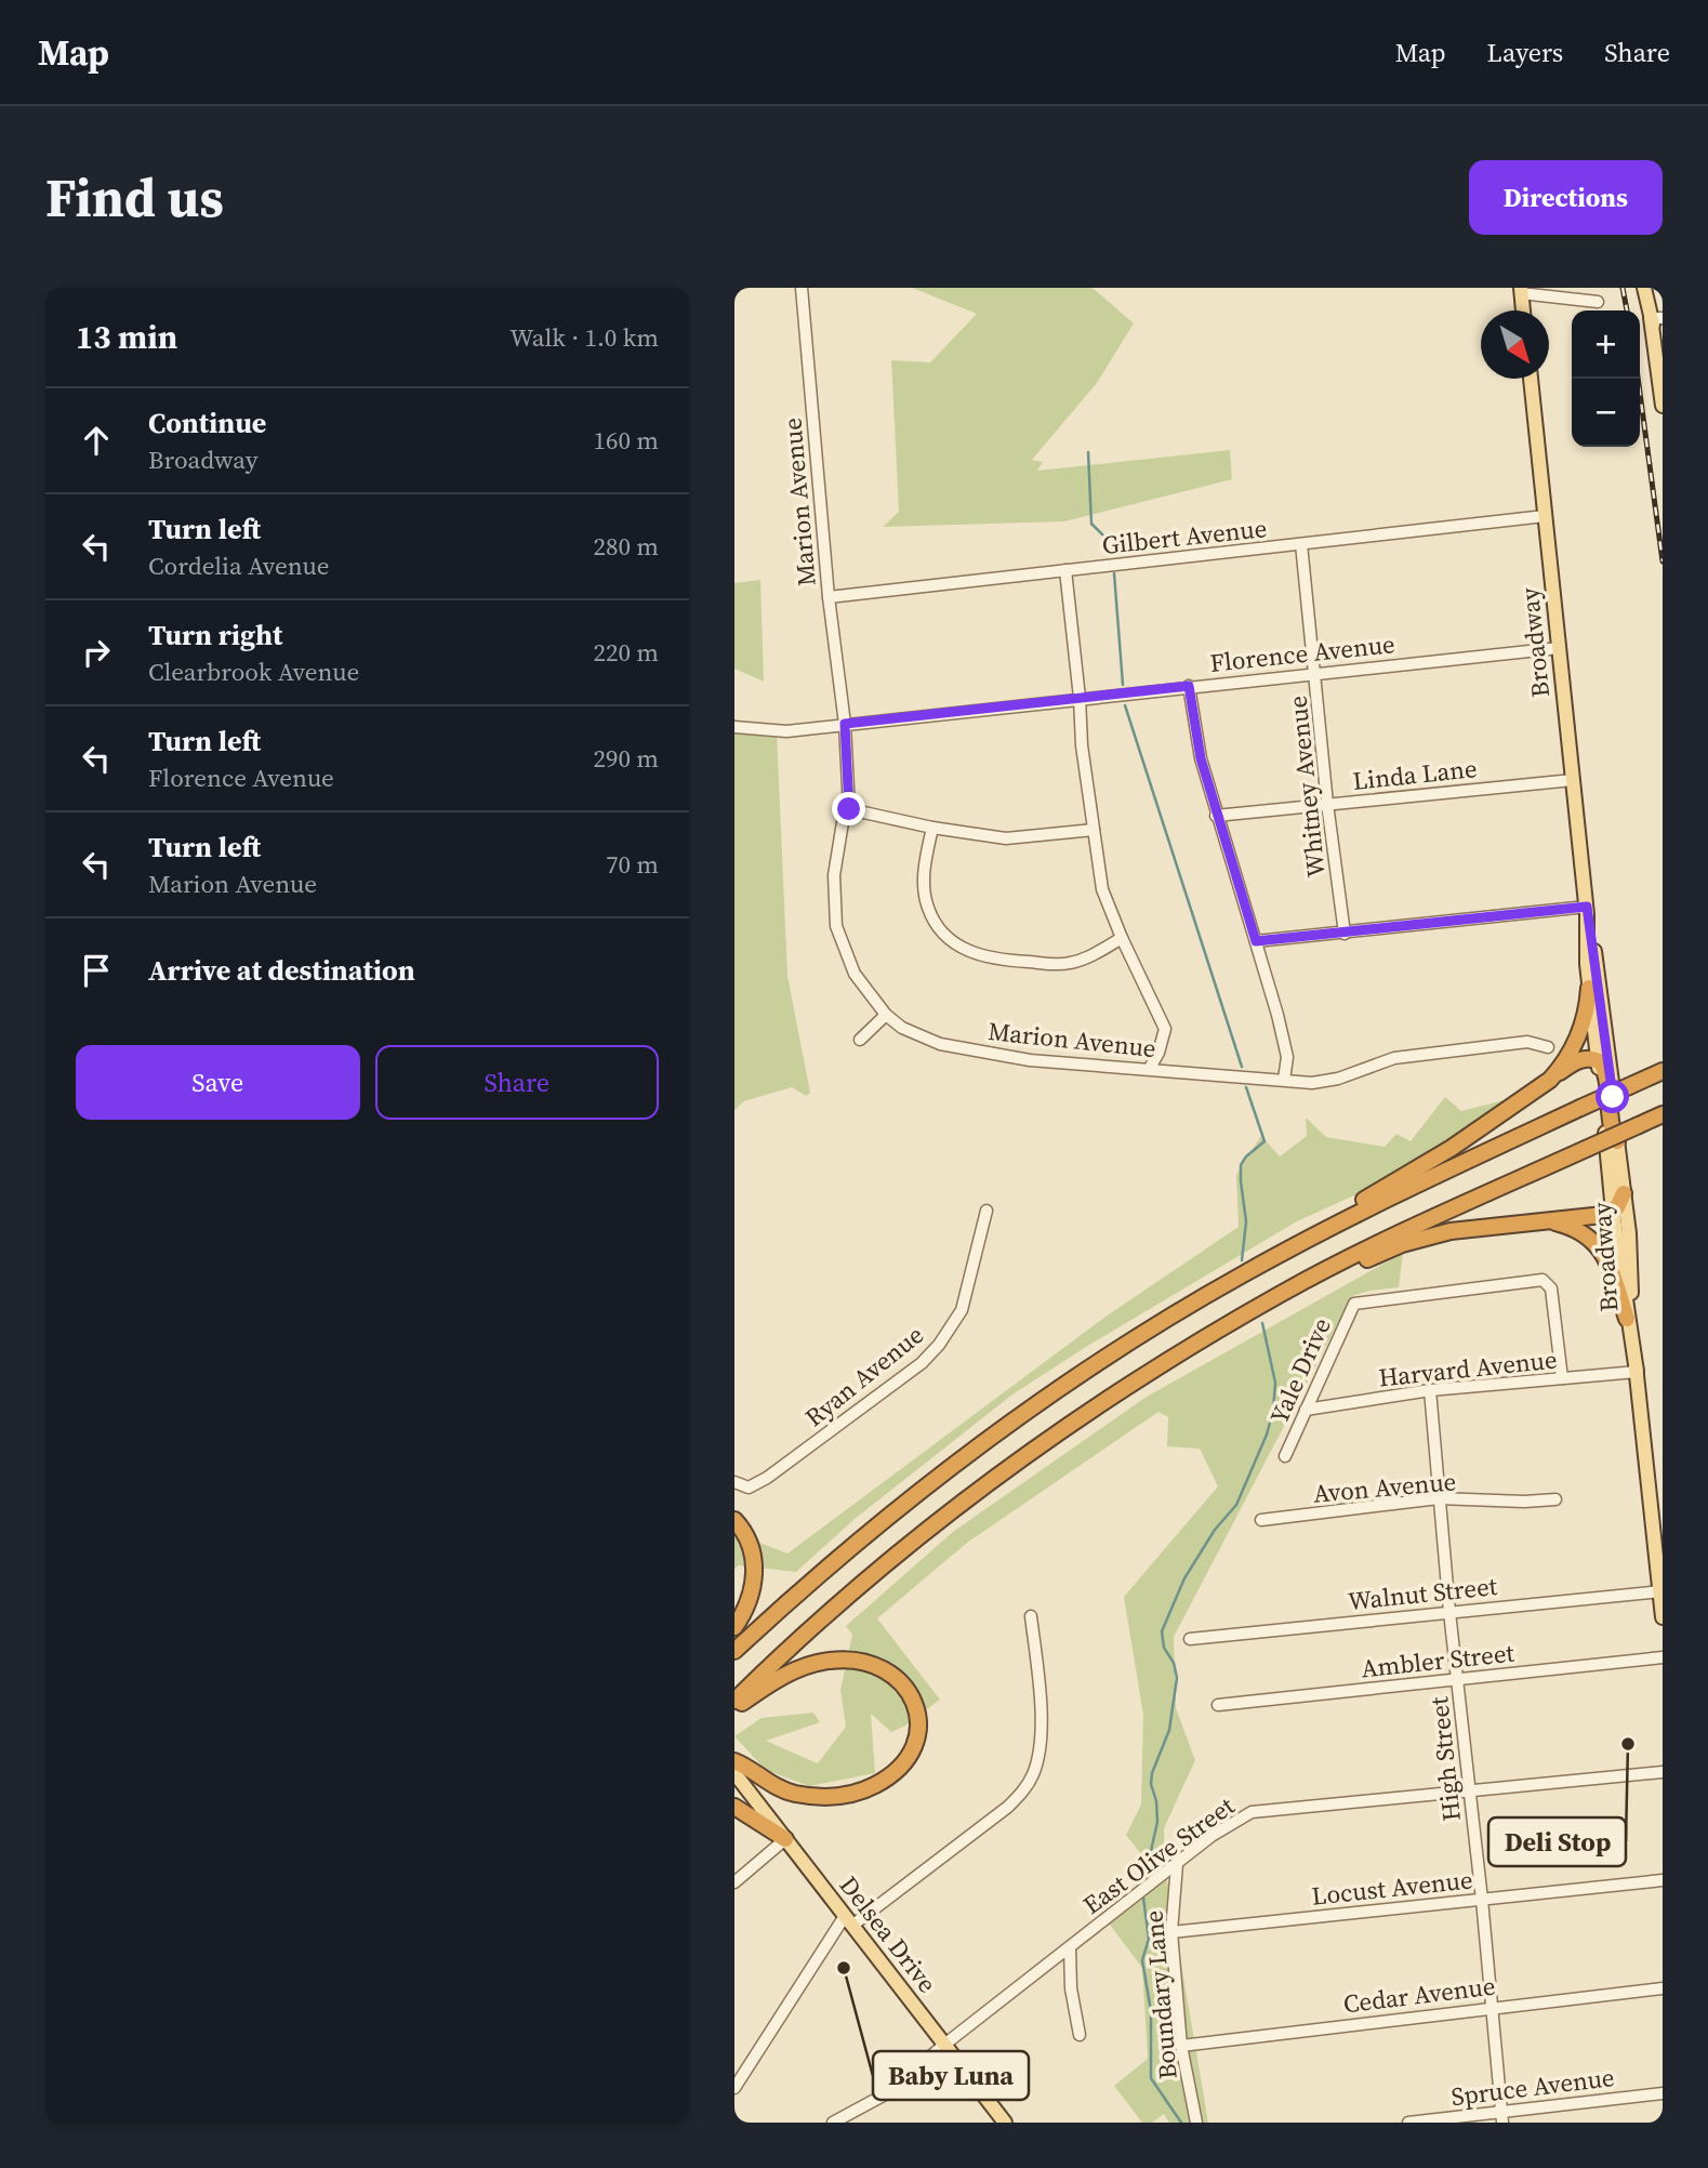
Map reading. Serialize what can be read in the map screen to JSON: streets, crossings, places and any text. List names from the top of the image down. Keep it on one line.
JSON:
{"streets":{"main road":["Broadway","Delsea Drive"],"street":["Marion Avenue","Gilbert Avenue","Florence Avenue","Linda Lane","Whitney Avenue","Harvard Avenue","Yale Drive","Ryan Avenue","Avon Avenue","Walnut Street","Ambler Street","High Street","East Olive Street","Locust Avenue","Boundary Lane","Cedar Avenue","Spruce Avenue"]},"crossings":[["Marion Avenue","Gilbert Avenue"],["Marion Avenue","Florence Avenue"],["Gilbert Avenue","Broadway"],["Gilbert Avenue","Whitney Avenue"],["Broadway","Florence Avenue"],["Broadway","Linda Lane"],["Broadway","Harvard Avenue"],["Broadway","Walnut Street"],["Florence Avenue","Whitney Avenue"],["Linda Lane","Whitney Avenue"],["Harvard Avenue","Yale Drive"],["Harvard Avenue","High Street"],["Avon Avenue","High Street"],["Walnut Street","High Street"],["Ambler Street","High Street"],["High Street","East Olive Street"],["High Street","Locust Avenue"],["High Street","Cedar Avenue"],["High Street","Spruce Avenue"],["East Olive Street","Delsea Drive"],["East Olive Street","Boundary Lane"],["Locust Avenue","Boundary Lane"],["Boundary Lane","Cedar Avenue"]],"places":["Deli Stop","Baby Luna"],"north":"bottom right","page":{"header":"Map","nav":["Map","Layers","Share"],"buttons":["Directions",["Save","Share"]],"title":"Find us","heading":["13 min","Walk · 1.0 km"],"map_buttons":["+","−"],"list":[["Continue","Broadway","160 m"],["Turn left","Cordelia Avenue","280 m"],["Turn right","Clearbrook Avenue","220 m"],["Turn left","Florence Avenue","290 m"],["Turn left","Marion Avenue","70 m"],"Arrive at destination"]}}
